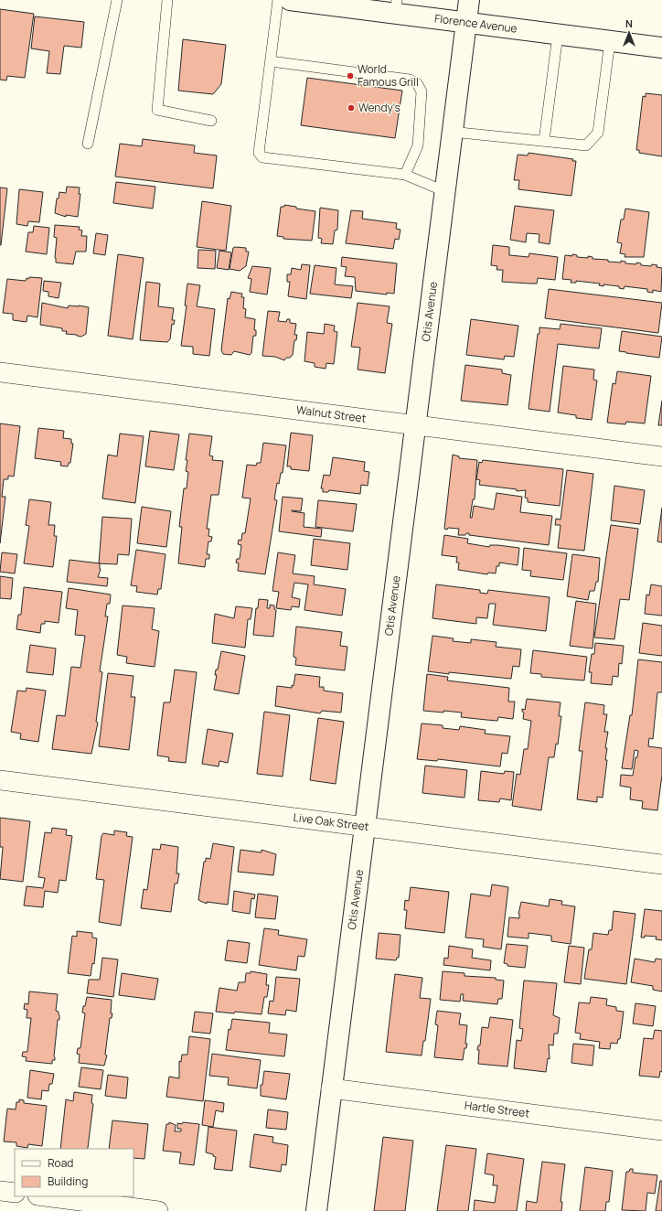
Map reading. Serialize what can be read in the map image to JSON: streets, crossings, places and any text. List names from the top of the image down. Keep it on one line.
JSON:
{"streets":{"street":["Florence Avenue","Otis Avenue","Walnut Street","Live Oak Street","Hartle Street"]},"crossings":[["Florence Avenue","Otis Avenue"],["Otis Avenue","Walnut Street"],["Otis Avenue","Live Oak Street"],["Otis Avenue","Hartle Street"]],"places":["World Famous Grill","Wendy's"],"legend":["Road","Building"],"north":"top"}
